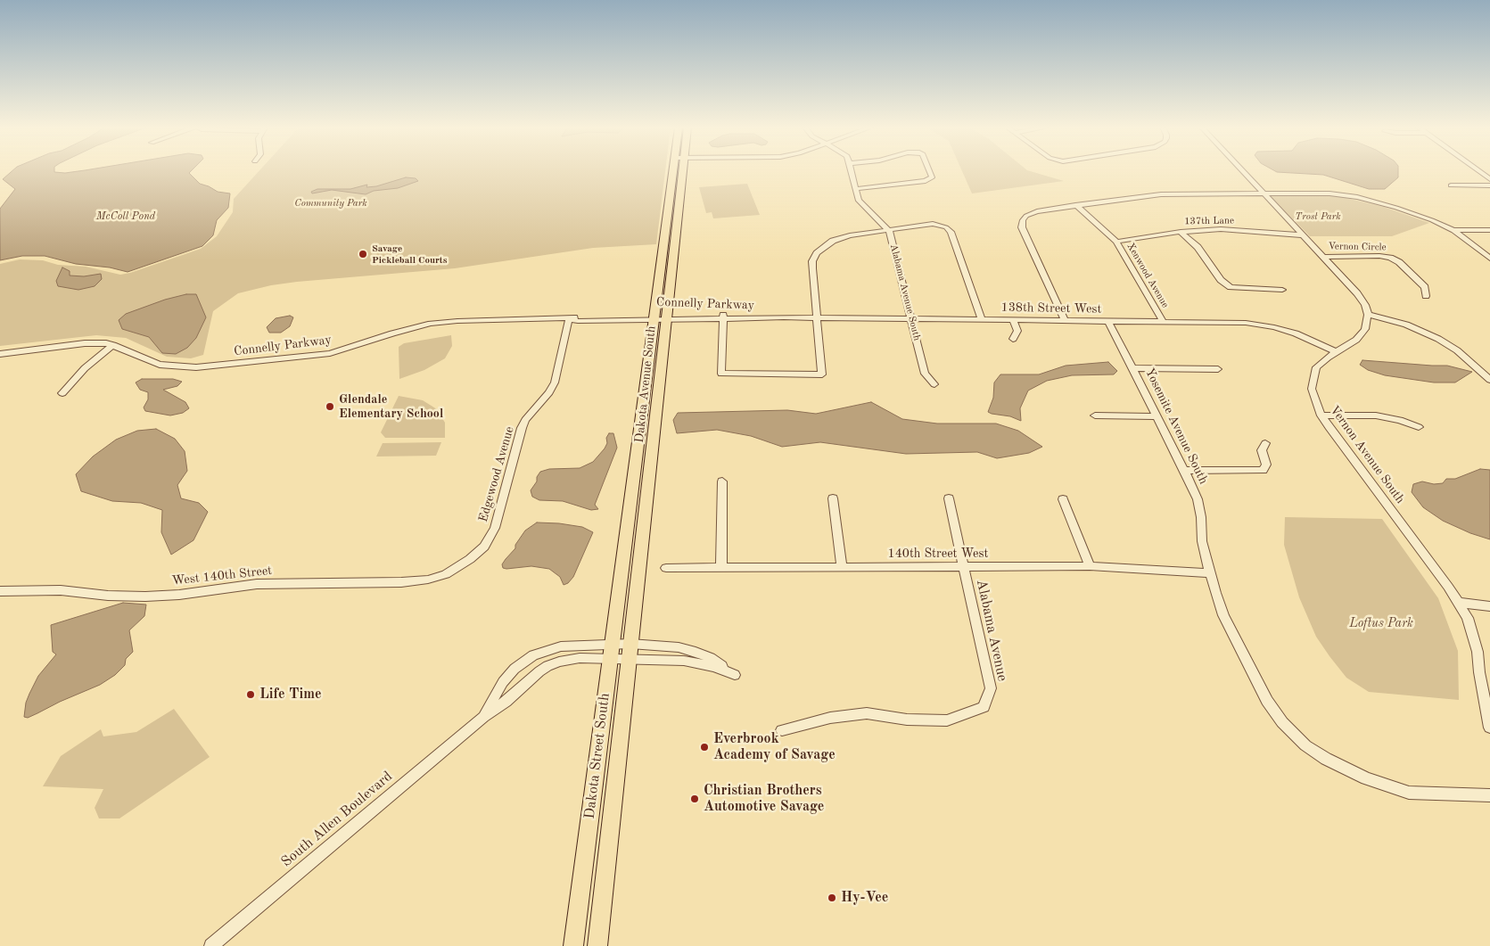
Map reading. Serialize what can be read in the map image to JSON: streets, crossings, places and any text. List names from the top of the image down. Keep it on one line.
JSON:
{"streets":{"main road":["Dakota Avenue South","Dakota Street South"],"street":["137th Lane","Vernon Circle","Xenwood Avenue","Alabama Avenue South","Connelly Parkway","138th Street West","Yosemite Avenue South","Vernon Avenue South","Edgewood Avenue","140th Street West","West 140th Street","Alabama Avenue","South Allen Boulevard"]},"crossings":[["137th Lane","Xenwood Avenue"],["Xenwood Avenue","138th Street West"],["Alabama Avenue South","138th Street West"],["Connelly Parkway","138th Street West"],["Connelly Parkway","Dakota Avenue South"],["Connelly Parkway","Edgewood Avenue"],["138th Street West","Yosemite Avenue South"],["138th Street West","Vernon Avenue South"],["Dakota Avenue South","Dakota Street South"],["Dakota Avenue South","South Allen Boulevard"],["Yosemite Avenue South","140th Street West"],["Edgewood Avenue","West 140th Street"],["140th Street West","Alabama Avenue"],["Dakota Street South","South Allen Boulevard"]],"water":["McColl Pond"],"parks":["Community Park","Trost Park","Loftus Park"],"places":["Savage Pickleball Courts","Glendale Elementary School","Life Time","Everbrook Academy of Savage","Christian Brothers Automotive Savage","Hy-Vee"]}
